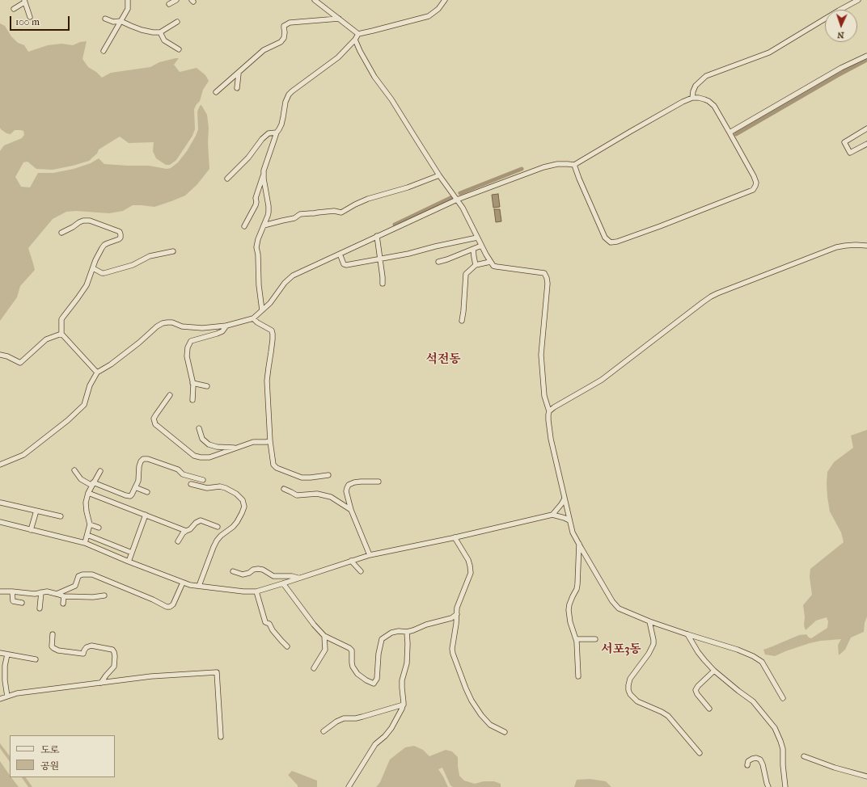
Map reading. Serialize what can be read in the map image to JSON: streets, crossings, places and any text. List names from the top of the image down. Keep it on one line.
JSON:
{"districts":["석전동","서포3동"],"legend":["도로","공원"],"scale_bar":"100 m","north":"bottom"}
